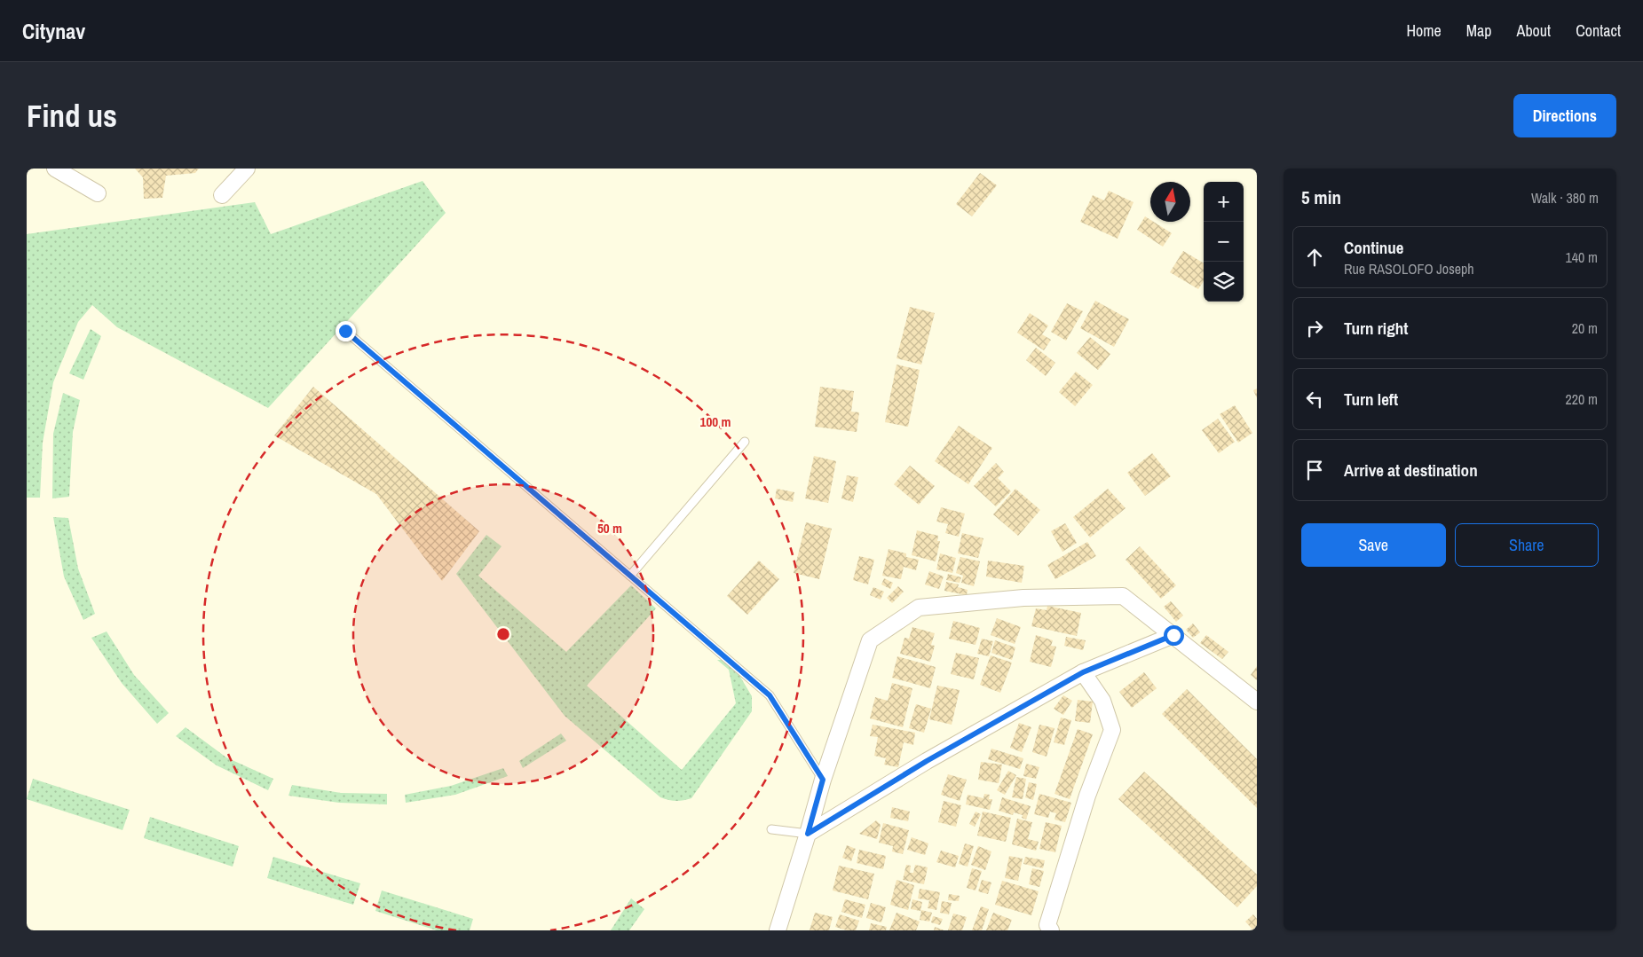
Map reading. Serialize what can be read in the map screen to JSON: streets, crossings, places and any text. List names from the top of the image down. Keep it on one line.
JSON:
{"north":"top","page":{"header":"Citynav","nav":["Home","Map","About","Contact"],"buttons":["Directions",["Save","Share"]],"title":"Find us","heading":["5 min","Walk · 380 m"],"map_buttons":["+","−"],"list":[["Continue","Rue RASOLOFO Joseph","140 m"],["Turn right","20 m"],["Turn left","220 m"],"Arrive at destination"]},"rings":["100 m","50 m"]}
